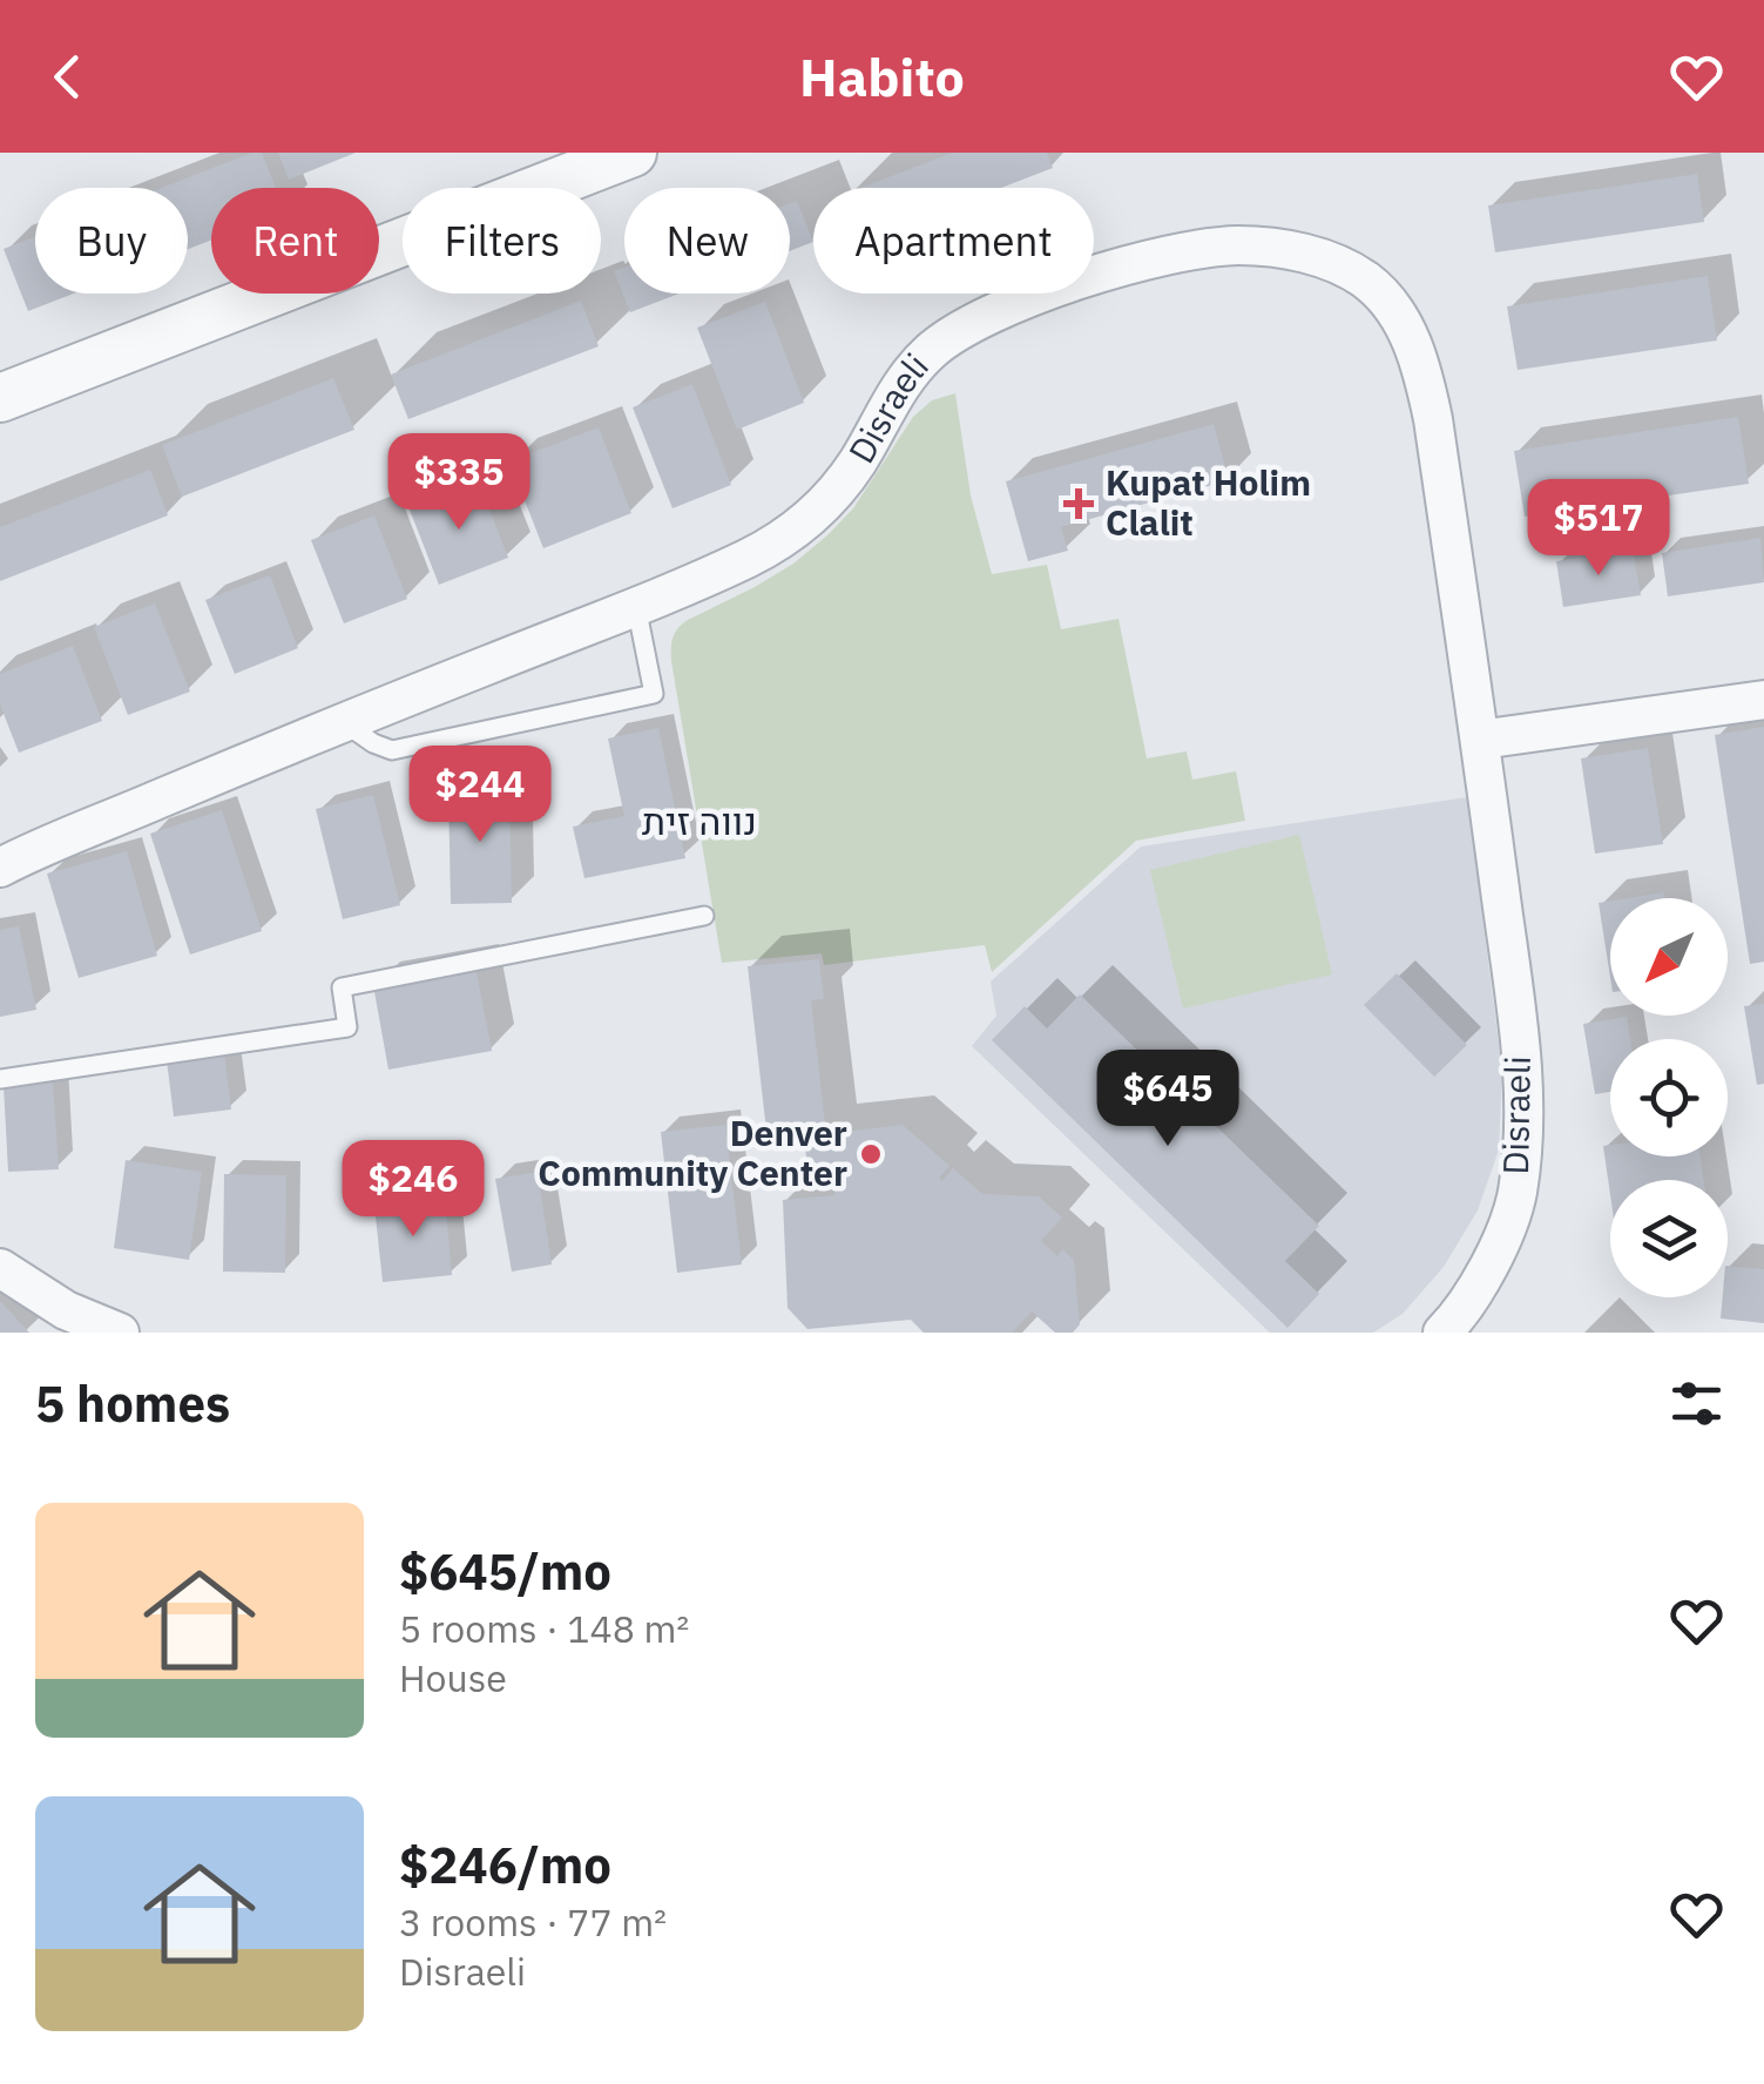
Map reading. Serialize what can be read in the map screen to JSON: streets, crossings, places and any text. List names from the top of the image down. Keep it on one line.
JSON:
{"streets":{"street":["Disraeli"]},"districts":["נווה זית"],"places":{"health":["Kupat Holim Clalit"],"other":["Denver Community Center"]},"north":"bottom left","page":{"header":"Habito","chip":["Buy","Rent","Filters","New","Apartment"],"price":["$335","$517","$244","$645","$246"],"heading":"5 homes","list":[{"name":"$645/mo","note":"5 rooms · 148 m² · House"},{"name":"$246/mo","note":"3 rooms · 77 m² · Disraeli"}]}}
